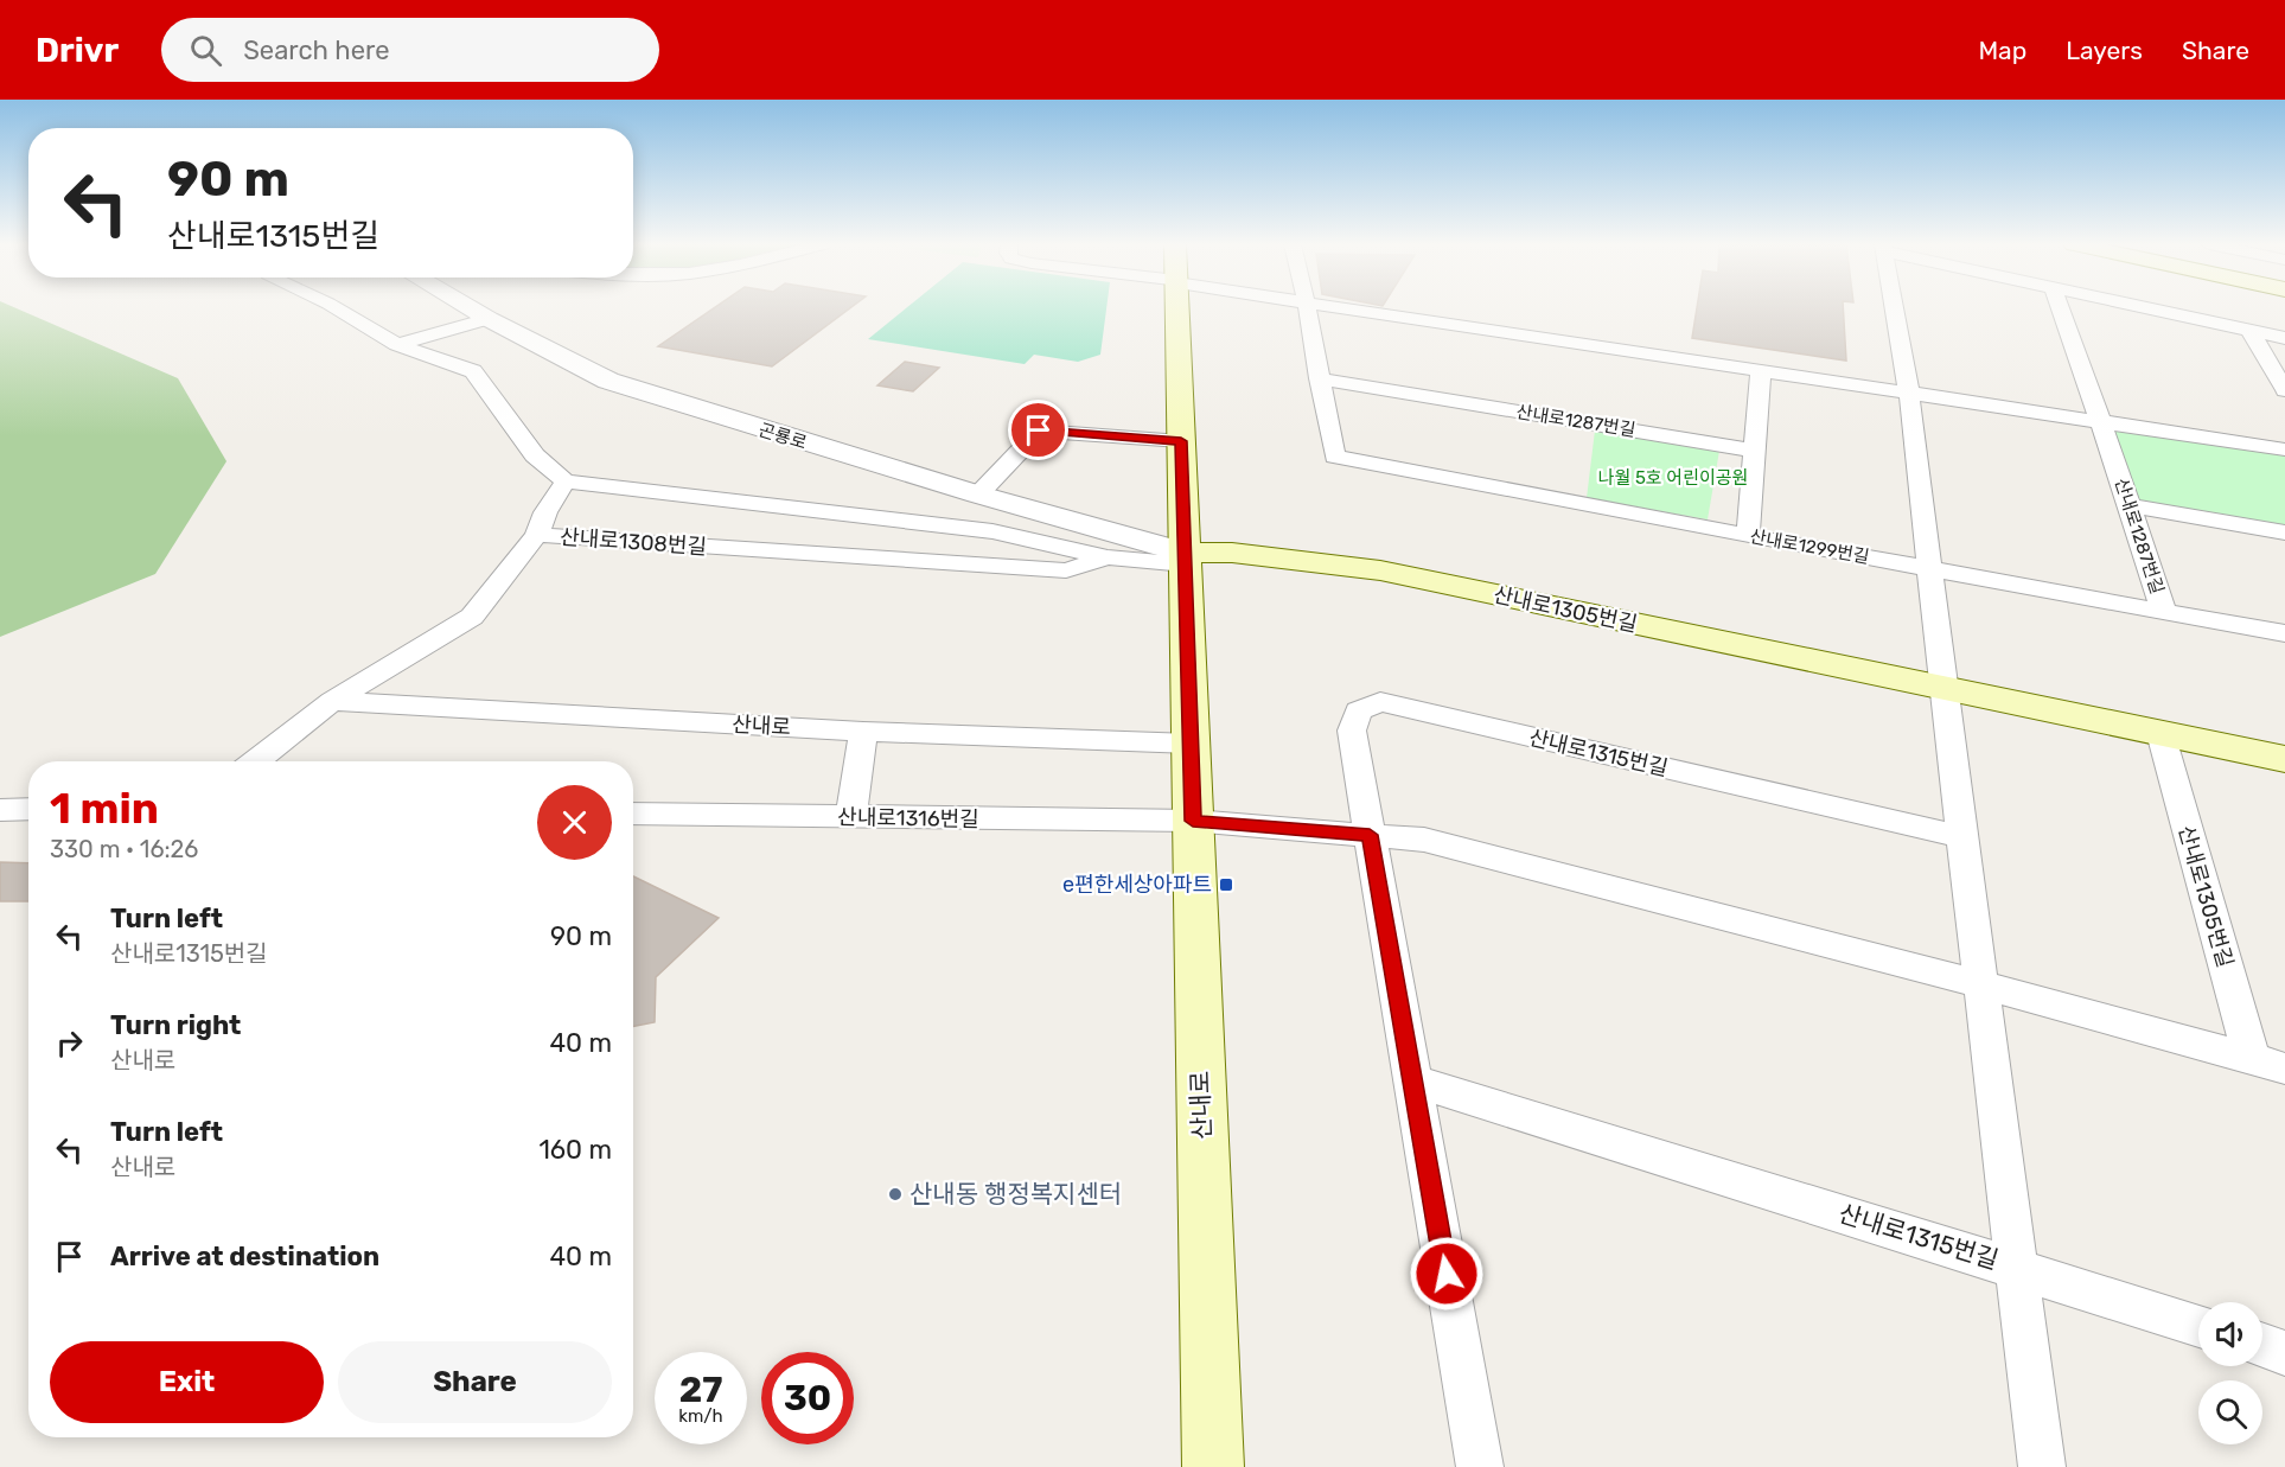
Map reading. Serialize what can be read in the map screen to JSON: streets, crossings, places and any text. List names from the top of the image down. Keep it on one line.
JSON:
{"streets":{"main road":["산내로1305번길","산내로"],"street":["산내로1287번길","곤룡로","산내로1308번길","산내로1299번길","산내로1315번길","산내로1316번길"]},"crossings":[["산내로1287번길","산내로1299번길"],["곤룡로","산내로1308번길"],["곤룡로","산내로1305번길"],["곤룡로","산내로"],["산내로1308번길","산내로1305번길"],["산내로1308번길","산내로"],["산내로1305번길","산내로"],["산내로","산내로1316번길"]],"parks":["나월 5호 어린이공원"],"places":{"transit":["e편한세상아파트"],"other":["산내동 행정복지센터"]},"page":{"header":"Drivr","search":"Search here","nav":["Map","Layers","Share"],"turn":["90 m","산내로1315번길"],"heading":["1 min","330 m · 16:26"],"list":[{"name":"Turn left","note":"산내로1315번길","value":"90 m"},{"name":"Turn right","note":"산내로","value":"40 m"},{"name":"Turn left","note":"산내로","value":"160 m"},{"name":"Arrive at destination","value":"40 m"}],"buttons":["Exit","Share"],"speed":"27 km/h","limit":"30"}}
